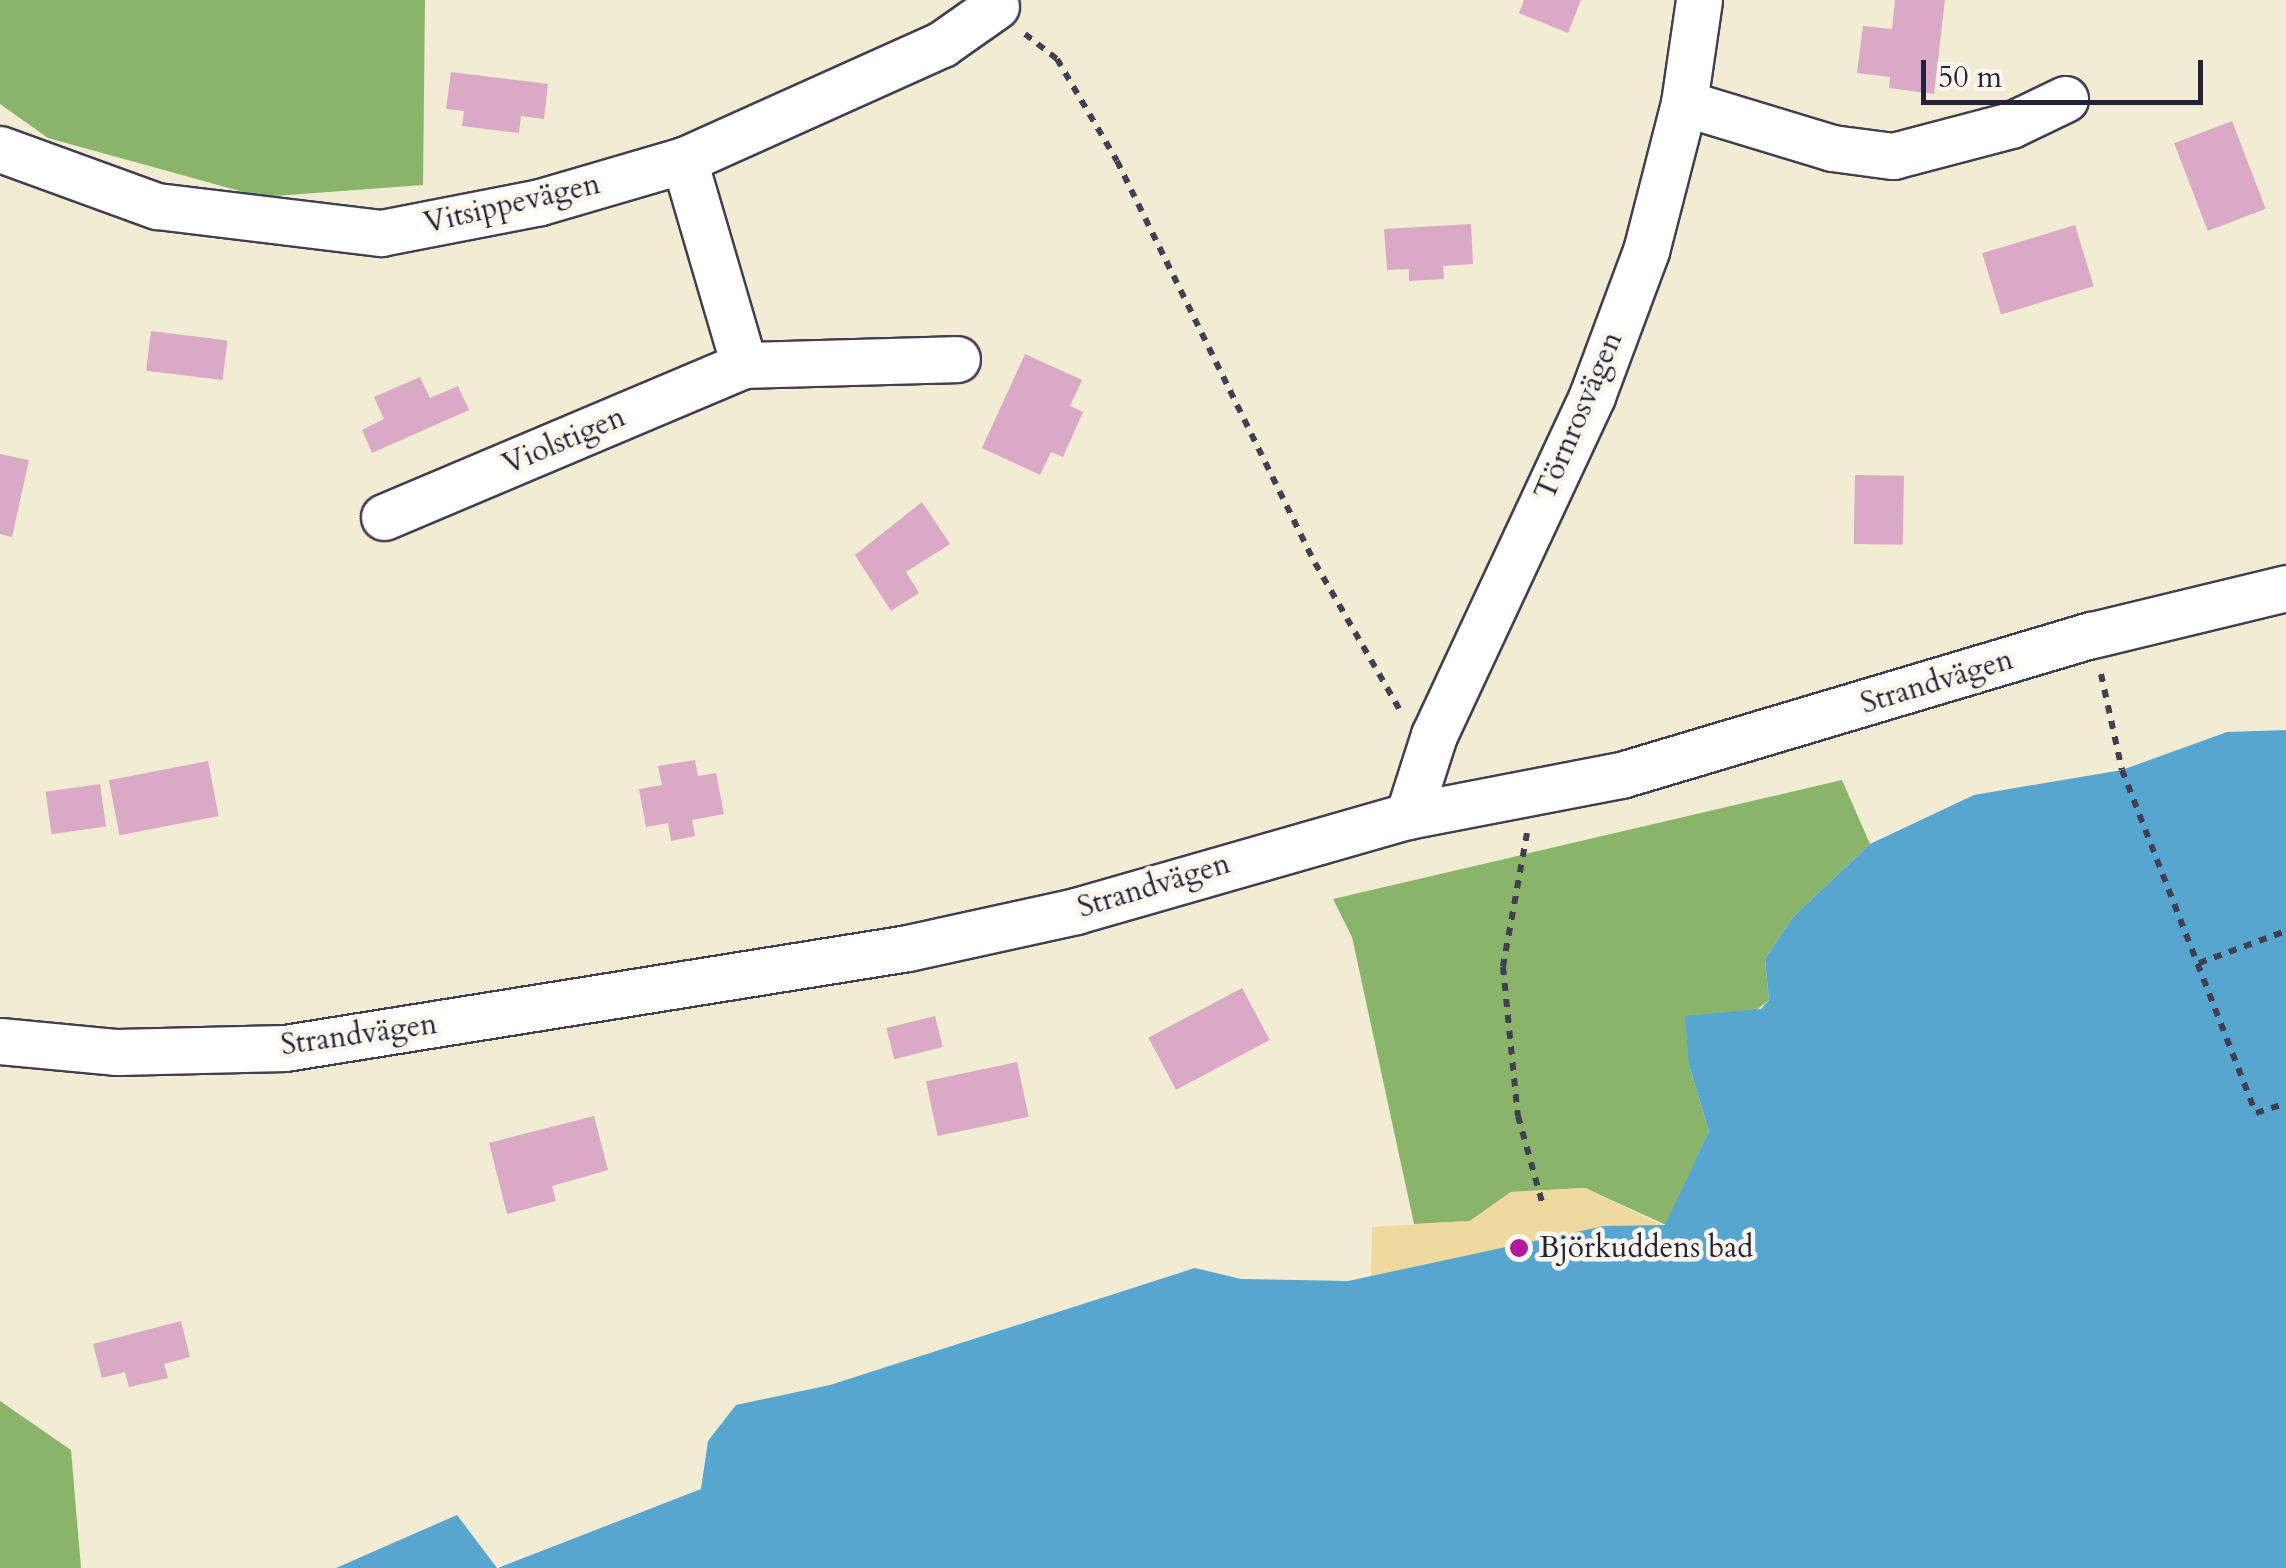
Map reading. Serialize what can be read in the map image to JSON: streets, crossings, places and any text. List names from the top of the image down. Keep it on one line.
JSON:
{"streets":{"street":["Vitsippevägen","Törnrosvägen","Violstigen","Strandvägen"]},"crossings":[["Törnrosvägen","Strandvägen"]],"places":["Björkuddens bad"],"scale_bar":"50 m"}
